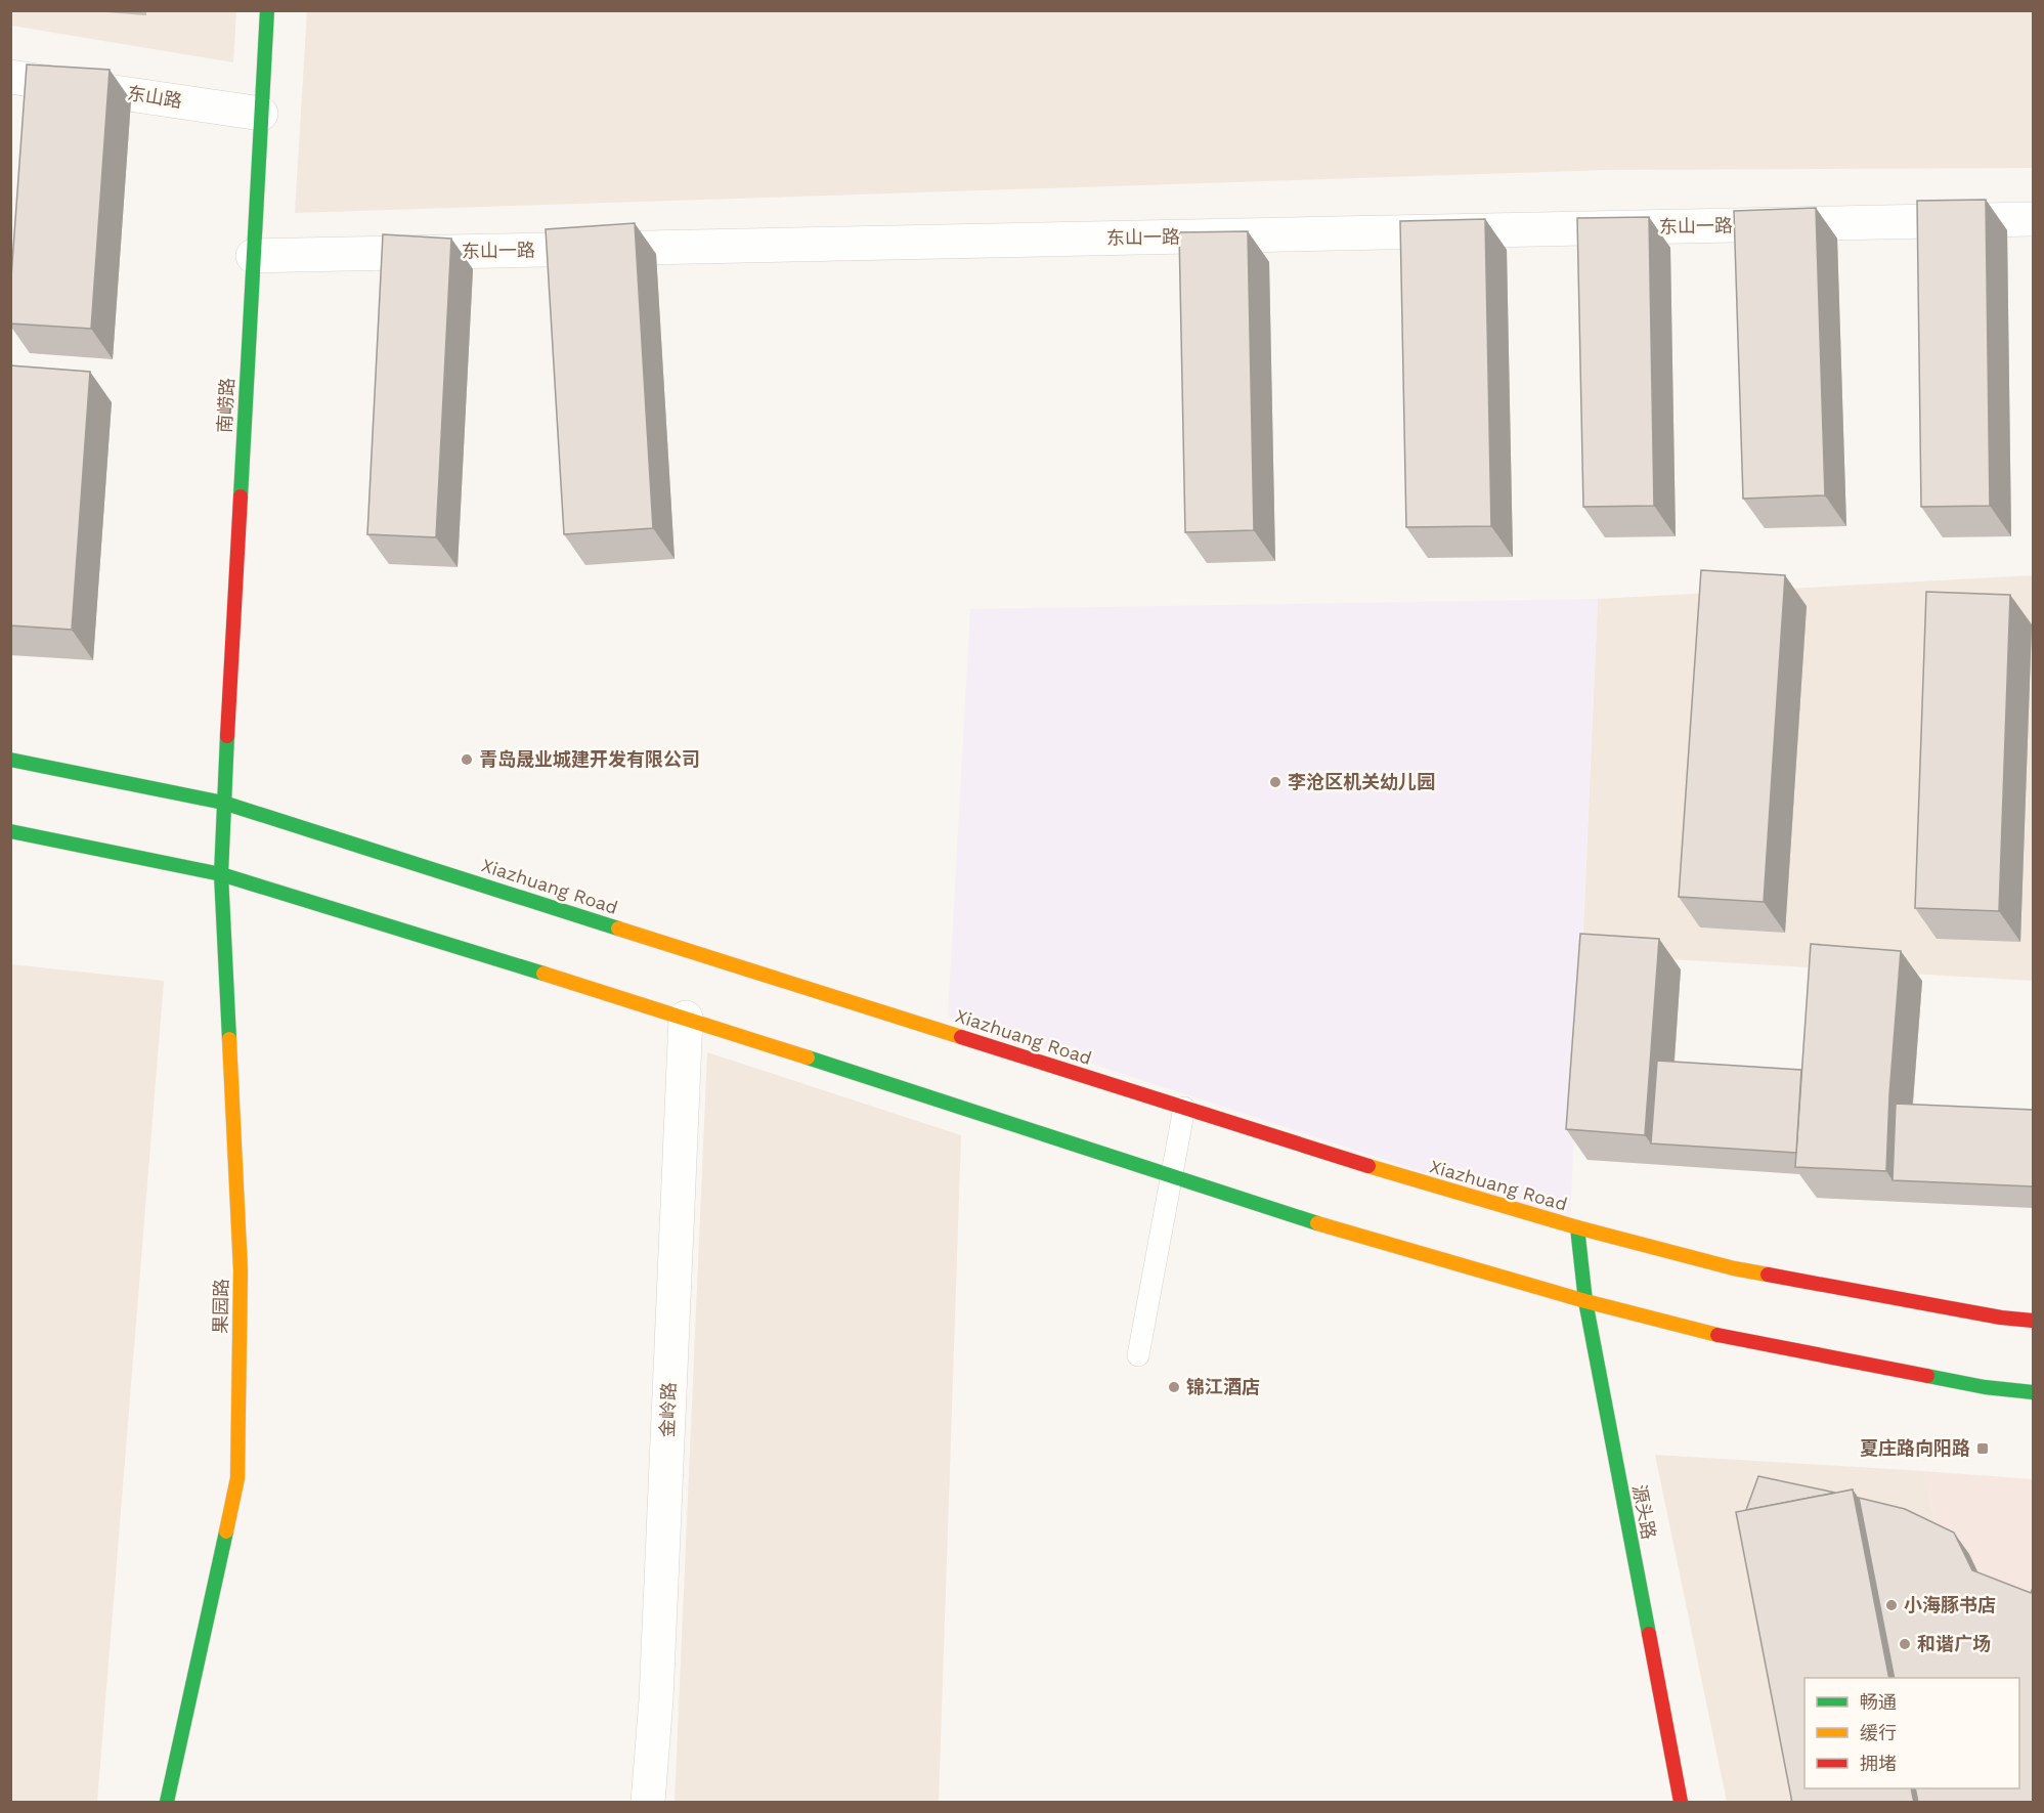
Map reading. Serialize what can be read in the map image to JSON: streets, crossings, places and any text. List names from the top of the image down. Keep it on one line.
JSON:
{"streets":{"main road":["南崂路","Xiazhuang Road","果园路","源头路"],"street":["东山路","东山一路","金岭路"]},"crossings":[["东山路","南崂路"],["东山一路","南崂路"],["南崂路","Xiazhuang Road"],["南崂路","果园路"],["Xiazhuang Road","果园路"],["Xiazhuang Road","源头路"]],"places":{"other":["青岛晟业城建开发有限公司","李沧区机关幼儿园","锦江酒店","小海豚书店","和谐广场"],"transit":["夏庄路向阳路"]},"legend":["畅通","缓行","拥堵"]}
